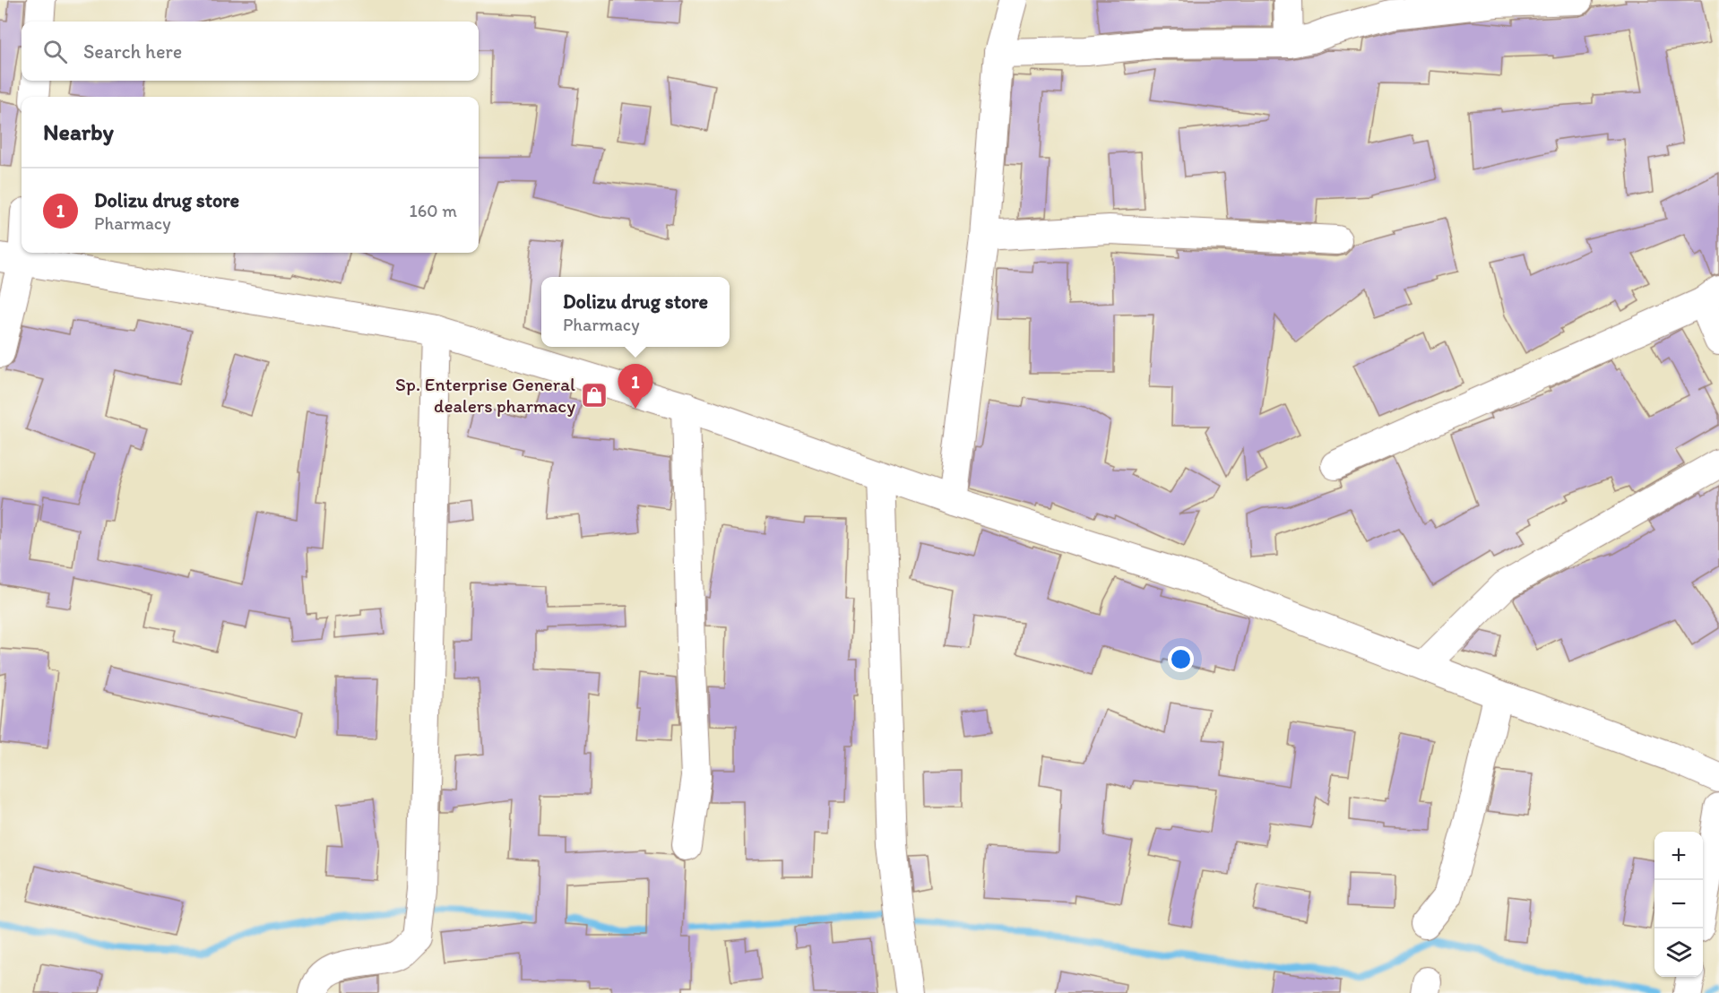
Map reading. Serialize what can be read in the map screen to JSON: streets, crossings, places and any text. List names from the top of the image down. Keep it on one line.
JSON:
{"places":{"shop":["Sp. Enterprise General dealers pharmacy"]},"page":{"search":"Search here","heading":"Nearby","list":[{"mark":"1","name":"Dolizu drug store","note":"Pharmacy","value":"160 m"}],"popup":["Dolizu drug store","Pharmacy"],"pins":"1","map_buttons":["+","−"]}}
